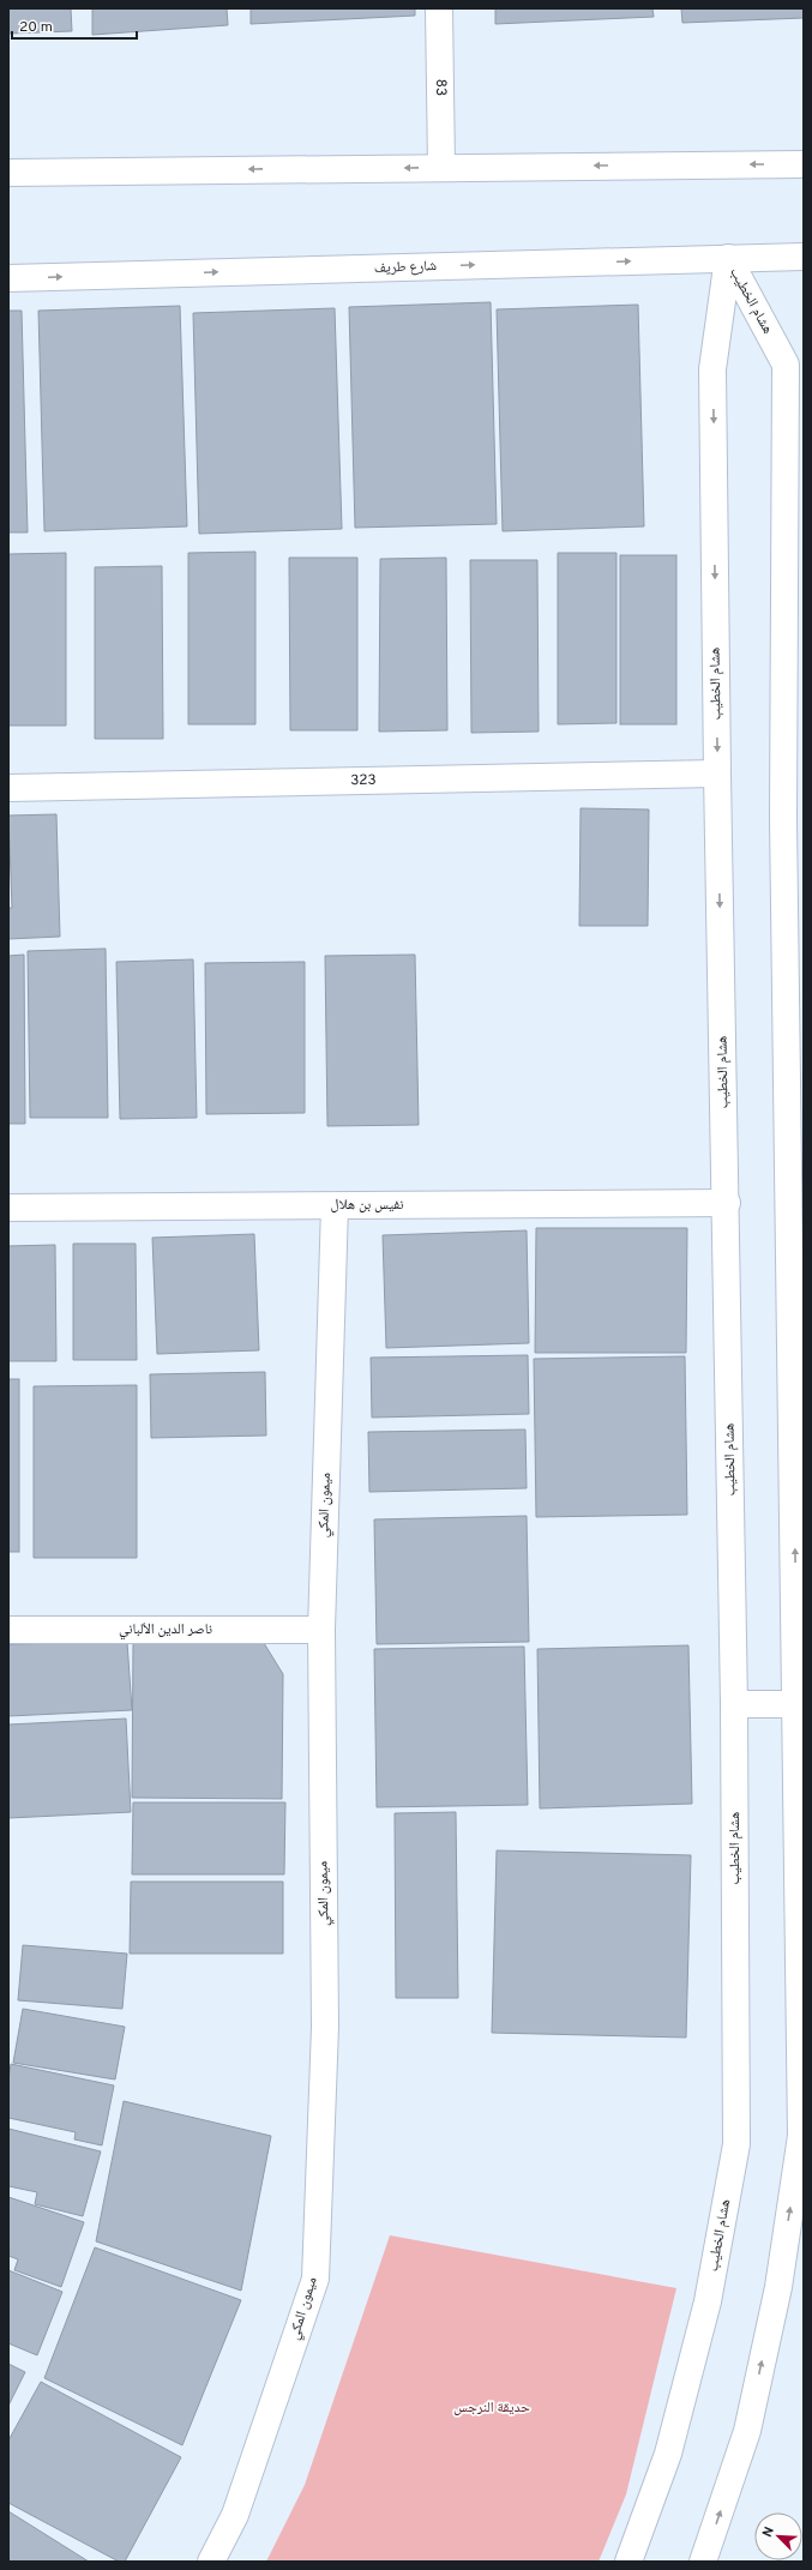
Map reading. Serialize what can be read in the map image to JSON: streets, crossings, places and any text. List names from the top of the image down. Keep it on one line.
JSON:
{"streets":{"street":["83","شارع طريف","هشام الخطيب","323","نفيس بن هلال","ميمون المكي","ناصر الدين الألباني"]},"crossings":[["شارع طريف","هشام الخطيب"],["هشام الخطيب","323"],["هشام الخطيب","نفيس بن هلال"],["نفيس بن هلال","ميمون المكي"],["ميمون المكي","ناصر الدين الألباني"]],"parks":["حديقة النرجس"],"scale_bar":"20 m","north":"top left"}
